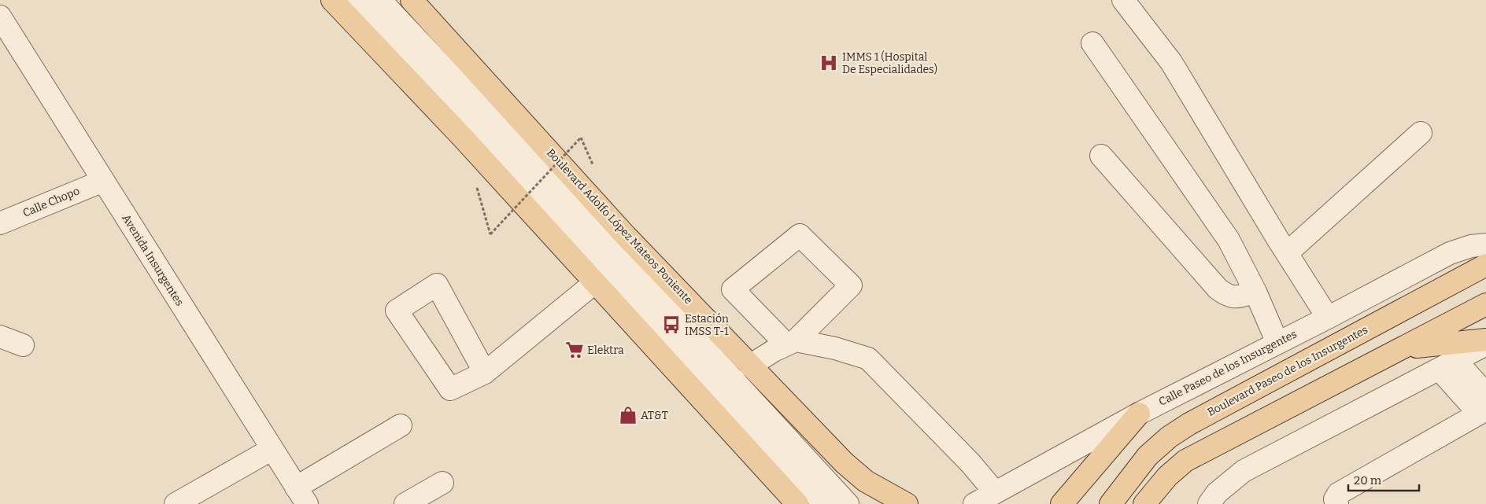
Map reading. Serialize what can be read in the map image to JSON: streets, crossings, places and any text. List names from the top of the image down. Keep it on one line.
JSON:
{"streets":{"main road":["Boulevard Adolfo López Mateos Poniente","Boulevard Paseo de los Insurgentes"],"street":["Calle Chopo","Avenida Insurgentes","Calle Paseo de los Insurgentes"]},"crossings":[["Calle Chopo","Avenida Insurgentes"]],"places":{"hospital":["IMMS 1 (Hospital De Especialidades)"],"bus stop":["Estación IMSS T-1"],"supermarket":["Elektra"],"shop":["AT&T"]},"scale_bar":"20 m"}
